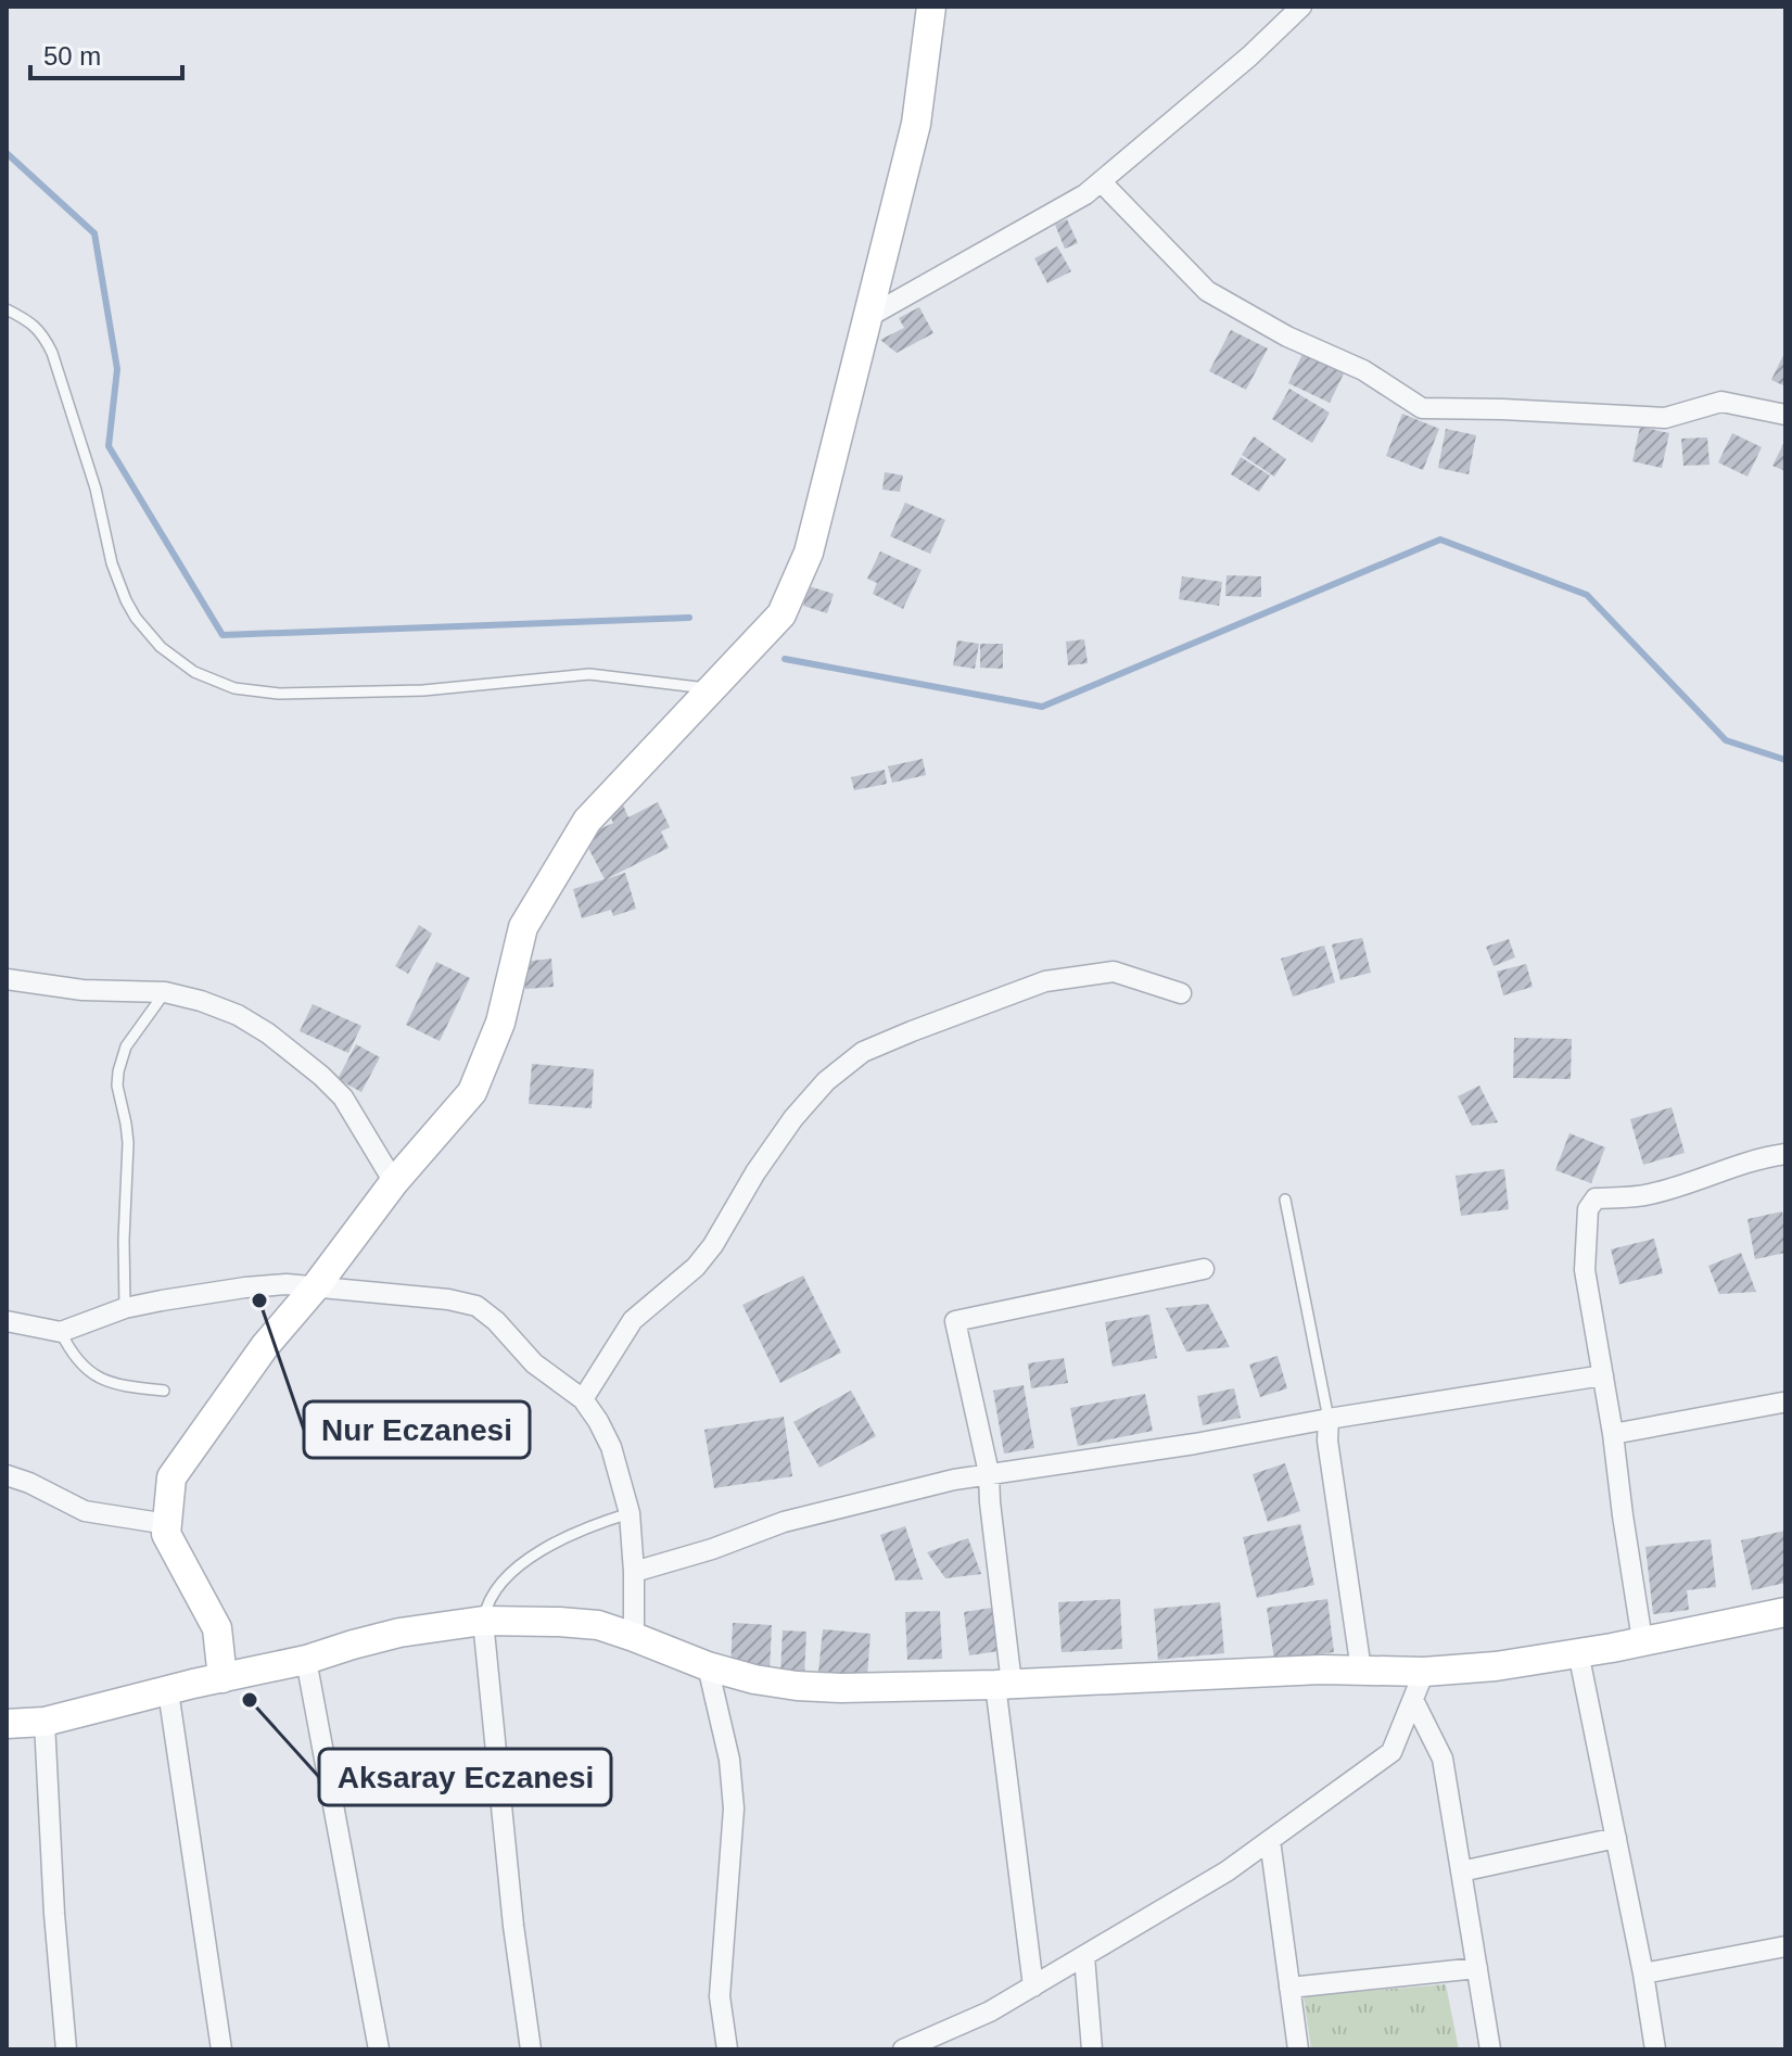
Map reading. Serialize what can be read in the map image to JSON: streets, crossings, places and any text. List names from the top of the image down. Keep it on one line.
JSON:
{"places":["Nur Eczanesi","Aksaray Eczanesi"],"scale_bar":"50 m"}
